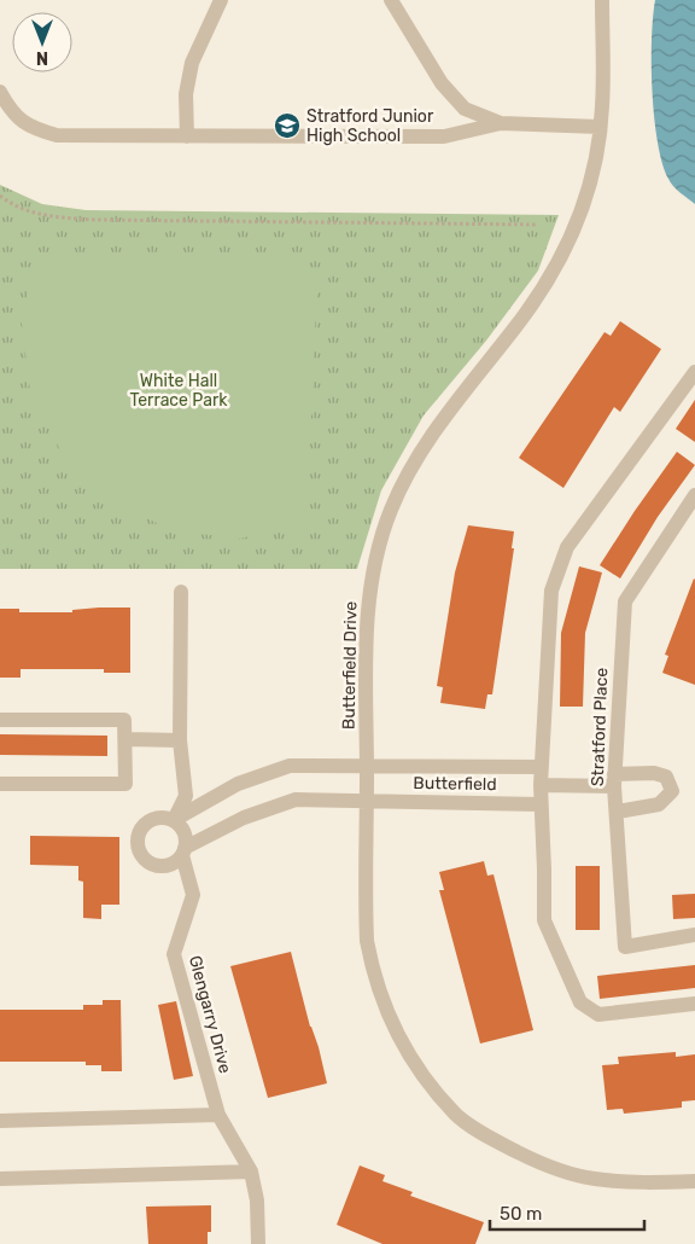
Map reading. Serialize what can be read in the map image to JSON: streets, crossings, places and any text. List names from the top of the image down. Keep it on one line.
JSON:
{"streets":{"street":["Butterfield Drive","Stratford Place","Butterfield","Glengarry Drive"]},"crossings":[["Butterfield Drive","Butterfield"]],"parks":["White Hall Terrace Park"],"places":{"school or university":["Stratford Junior High School"]},"scale_bar":"50 m","north":"bottom"}
